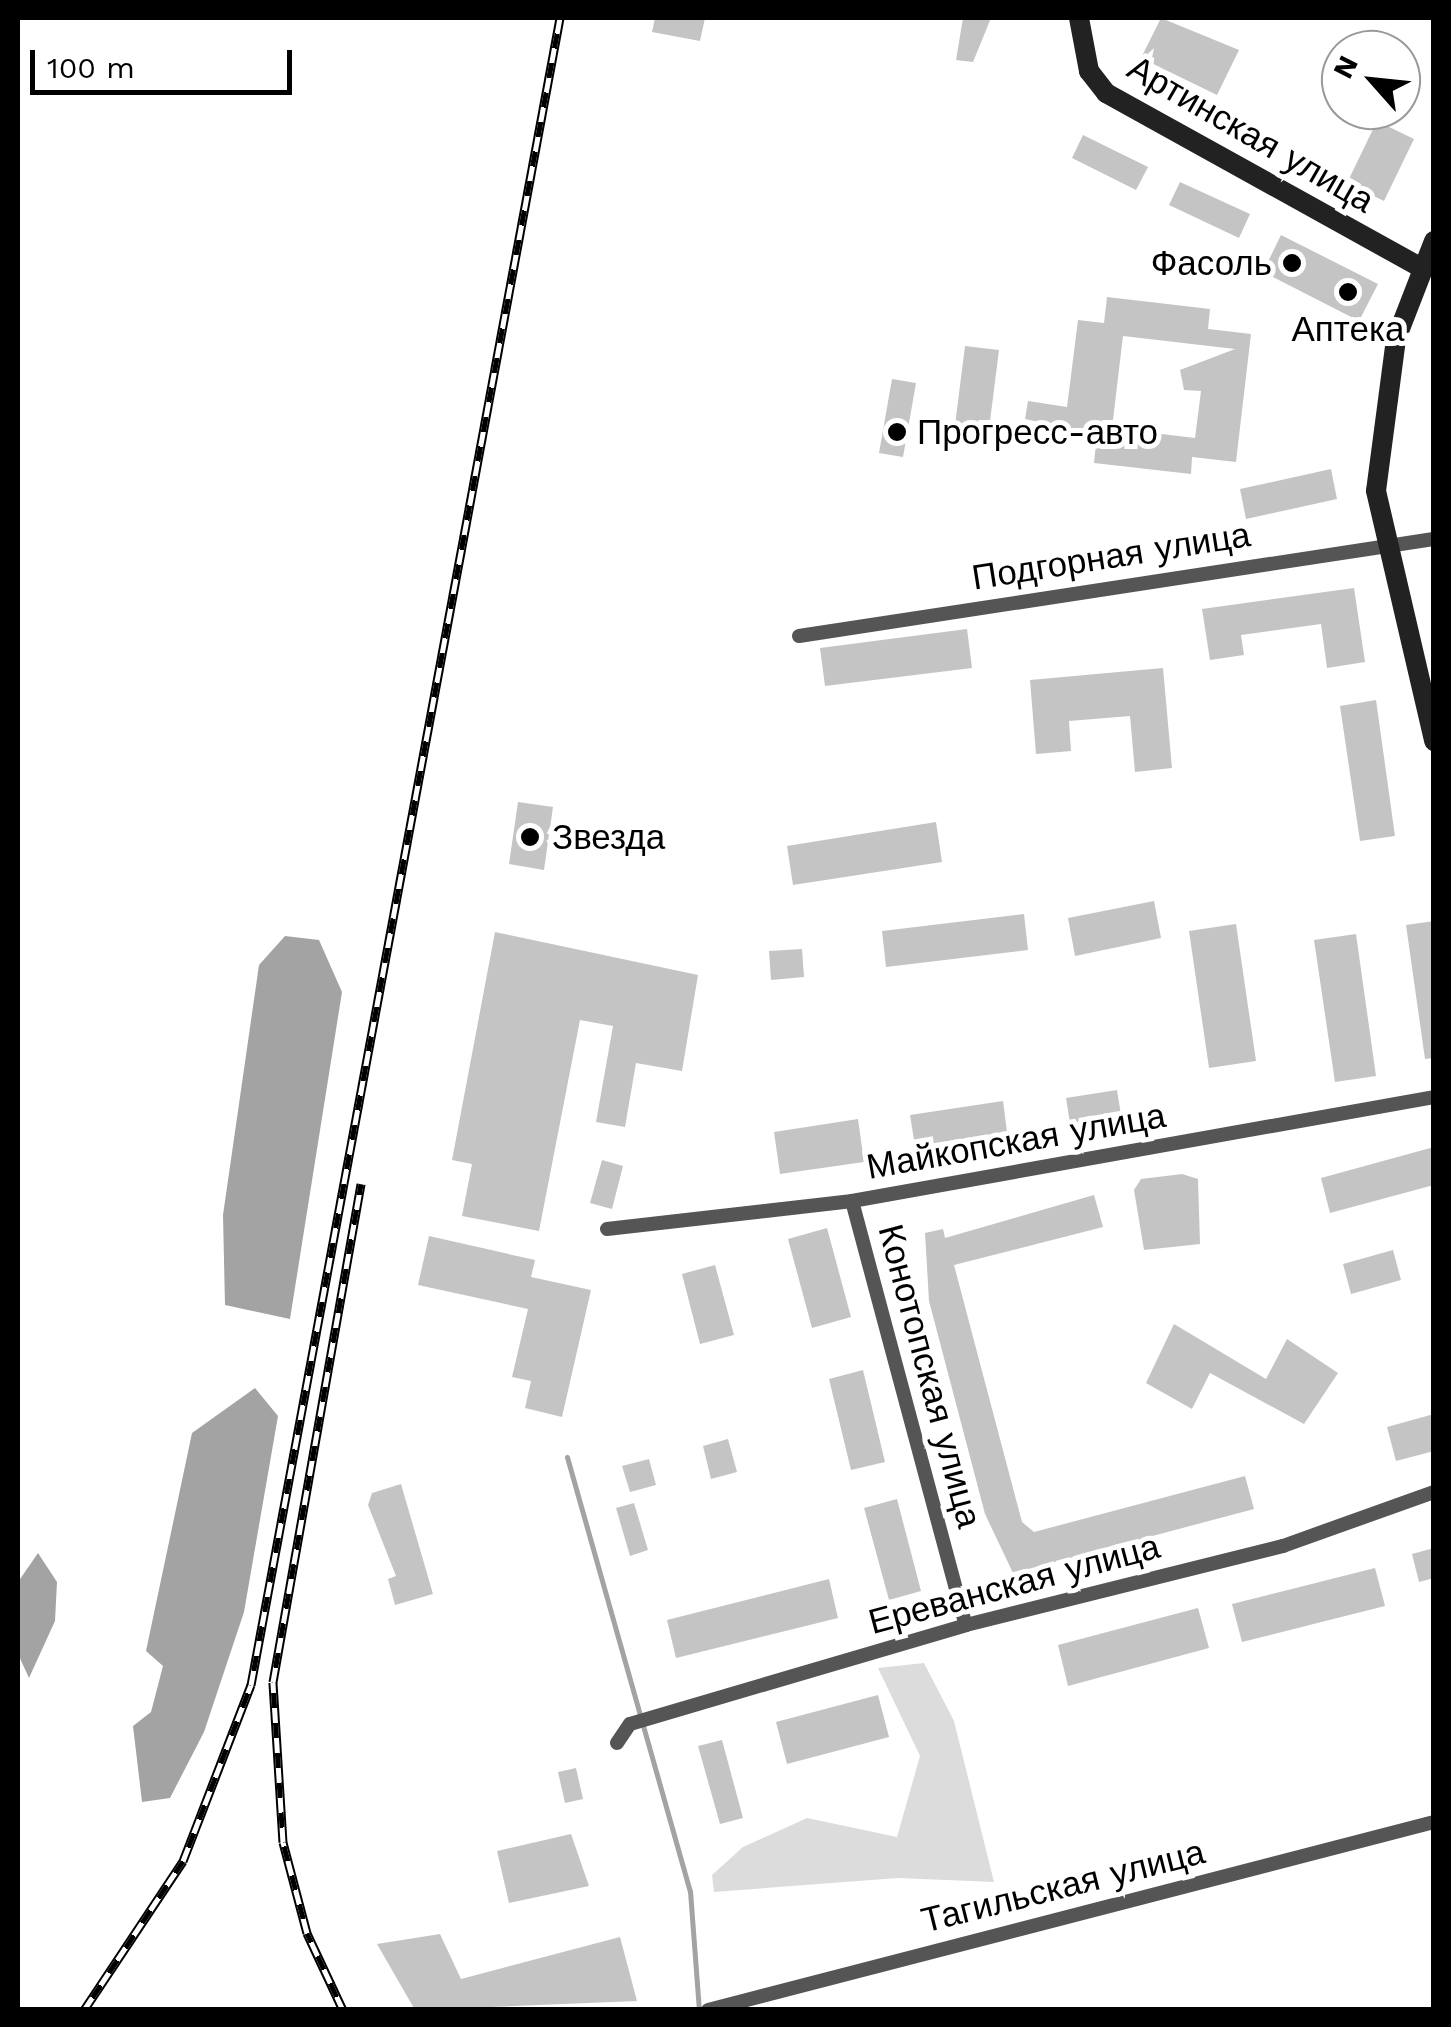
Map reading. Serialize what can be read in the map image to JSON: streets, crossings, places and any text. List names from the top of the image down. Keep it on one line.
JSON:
{"streets":{"main road":["Артинская улица"],"street":["Подгорная улица","Майкопская улица","Конотопская улица","Ереванская улица","Тагильская улица"]},"crossings":[["Майкопская улица","Конотопская улица"],["Конотопская улица","Ереванская улица"]],"places":["Фасоль","Аптека","Прогресс-авто","Звезда"],"scale_bar":"100 m","north":"top left"}
